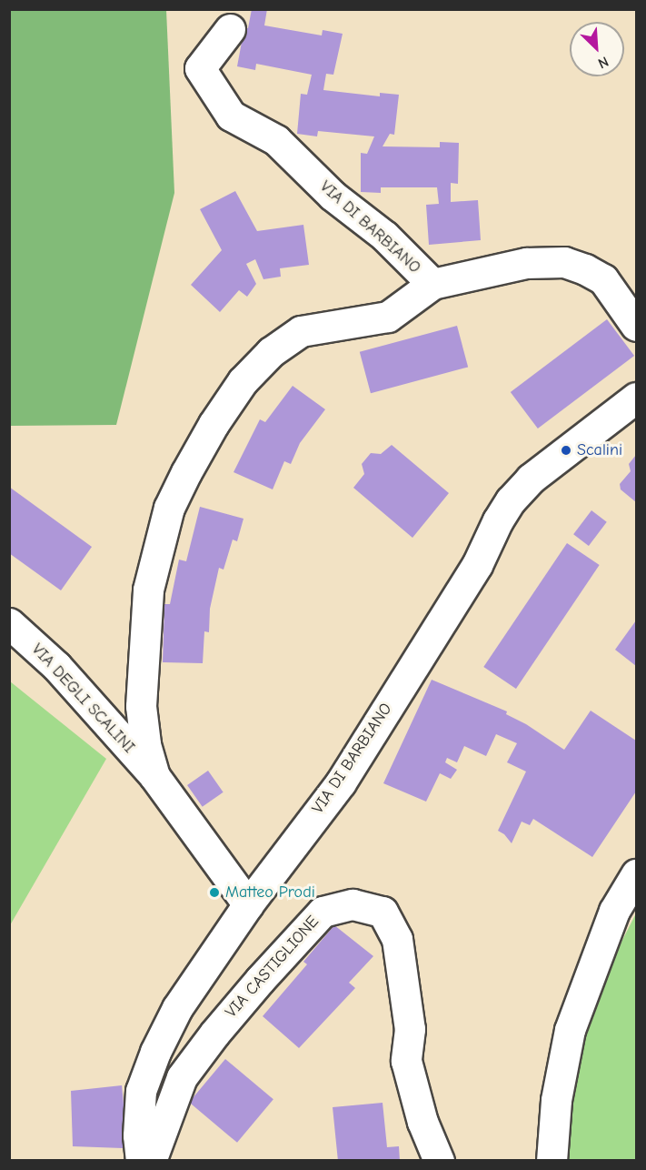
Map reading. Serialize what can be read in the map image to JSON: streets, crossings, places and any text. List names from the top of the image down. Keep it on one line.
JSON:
{"streets":{"street":["VIA DI BARBIANO","VIA DEGLI SCALINI","VIA CASTIGLIONE"]},"crossings":[["VIA DI BARBIANO","VIA DEGLI SCALINI"]],"places":["Scalini","Matteo Prodi"],"north":"bottom right"}
